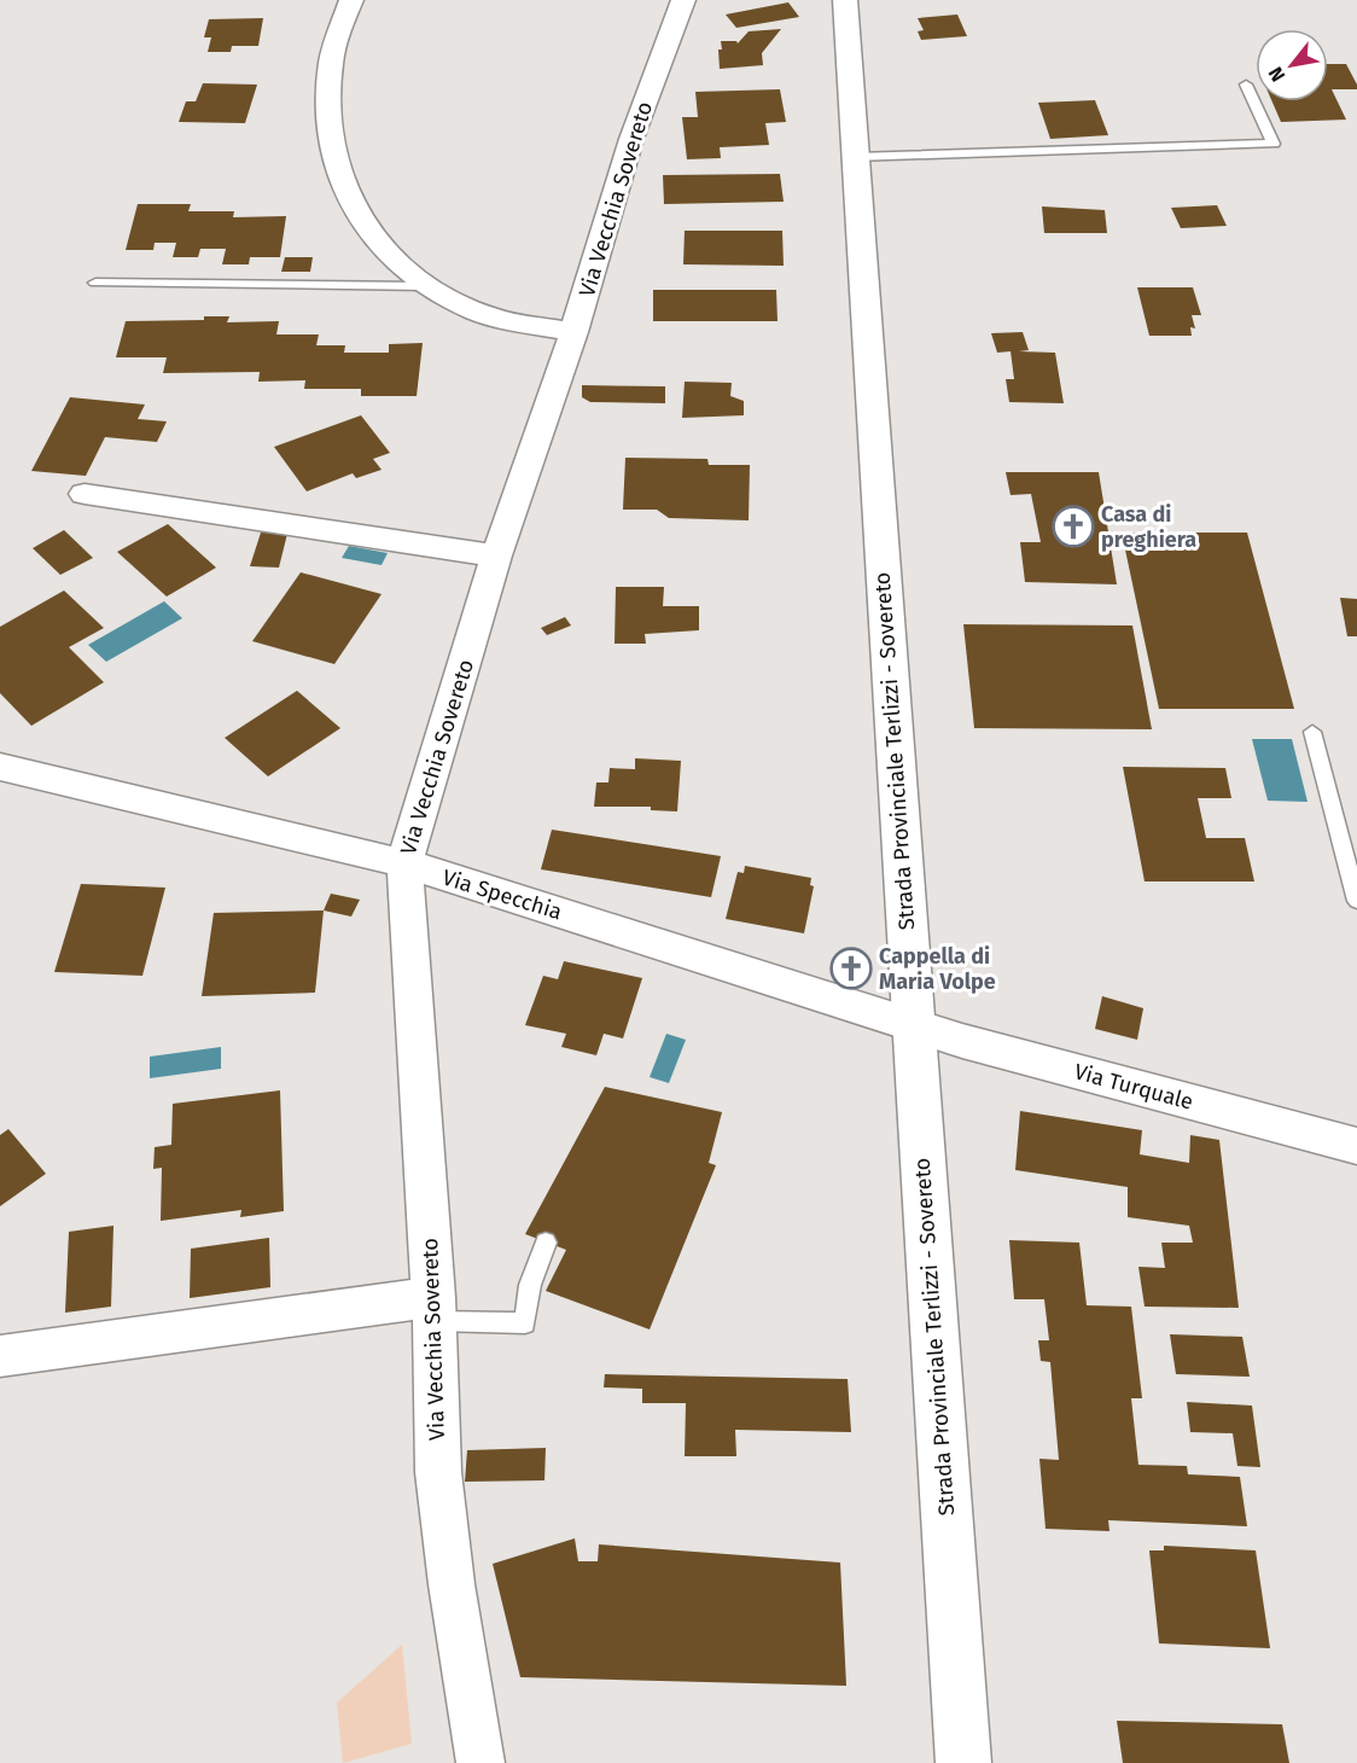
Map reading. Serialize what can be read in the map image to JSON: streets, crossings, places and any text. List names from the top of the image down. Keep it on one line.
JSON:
{"streets":{"main road":["Strada Provinciale Terlizzi - Sovereto"],"street":["Via Vecchia Sovereto","Via Specchia","Via Turquale"]},"crossings":[["Via Vecchia Sovereto","Via Specchia"],["Strada Provinciale Terlizzi - Sovereto","Via Specchia"],["Strada Provinciale Terlizzi - Sovereto","Via Turquale"],["Via Specchia","Via Turquale"]],"places":{"church":["Casa di preghiera","Cappella di Maria Volpe"]},"north":"bottom left"}
